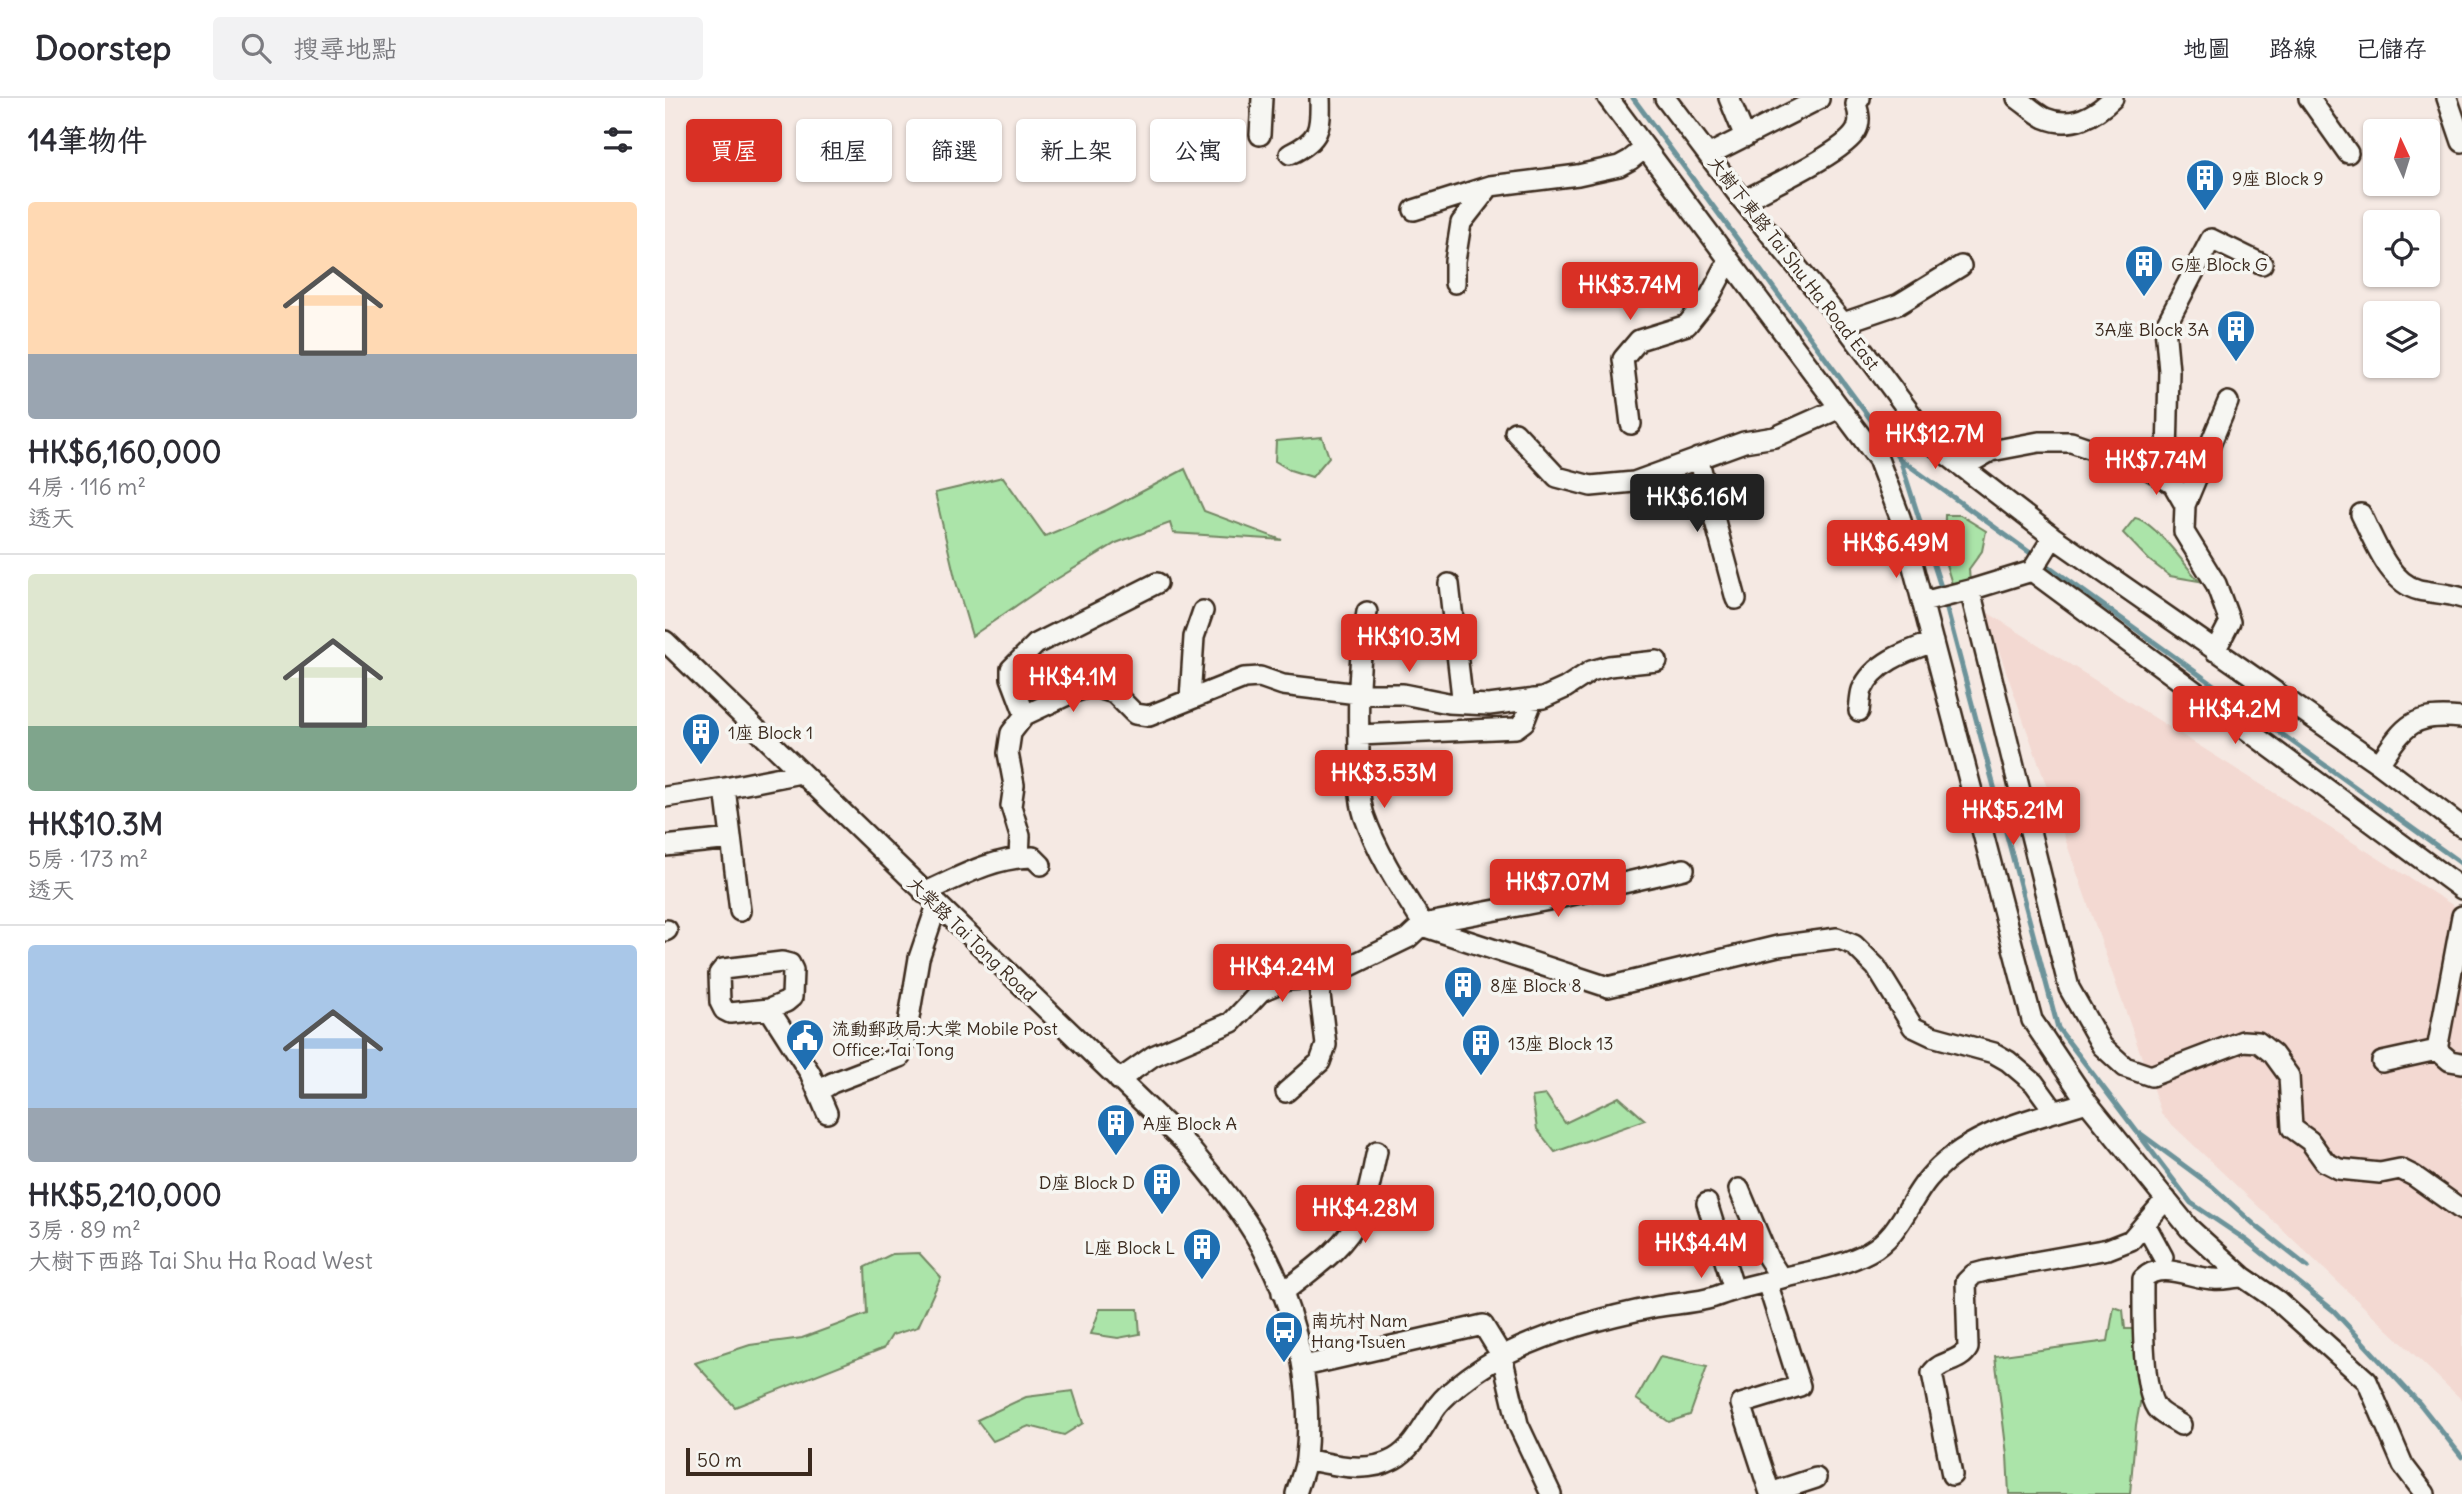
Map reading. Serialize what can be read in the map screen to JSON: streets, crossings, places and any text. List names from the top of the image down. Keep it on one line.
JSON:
{"streets":{"street":["大樹下東路 Tai Shu Ha Road East","大棠路 Tai Tong Road"]},"places":{"building":["9座 Block 9","G座 Block G","3A座 Block 3A","1座 Block 1","8座 Block 8","13座 Block 13","A座 Block A","D座 Block D","L座 Block L"],"public building":["流動郵政局:大棠 Mobile Post Office: Tai Tong"],"bus stop":["南坑村 Nam Hang Tsuen"]},"scale_bar":"50 m","north":"top","page":{"header":"Doorstep","search":"搜尋地點","nav":["地圖","路線","已儲存"],"heading":"14筆物件","chip":["買屋","租屋","篩選","新上架","公寓"],"list":[{"name":"HK$6,160,000","note":"4房 · 116 m² · 透天"},{"name":"HK$10.3M","note":"5房 · 173 m² · 透天"},{"name":"HK$5,210,000","note":"3房 · 89 m² · 大樹下西路 Tai Shu Ha Road West"}],"price":["HK$3.74M","HK$12.7M","HK$7.74M","HK$6.16M","HK$6.49M","HK$10.3M","HK$4.1M","HK$4.2M","HK$3.53M","HK$5.21M","HK$7.07M","HK$4.24M","HK$4.28M","HK$4.4M"],"scale":"50 m"}}
